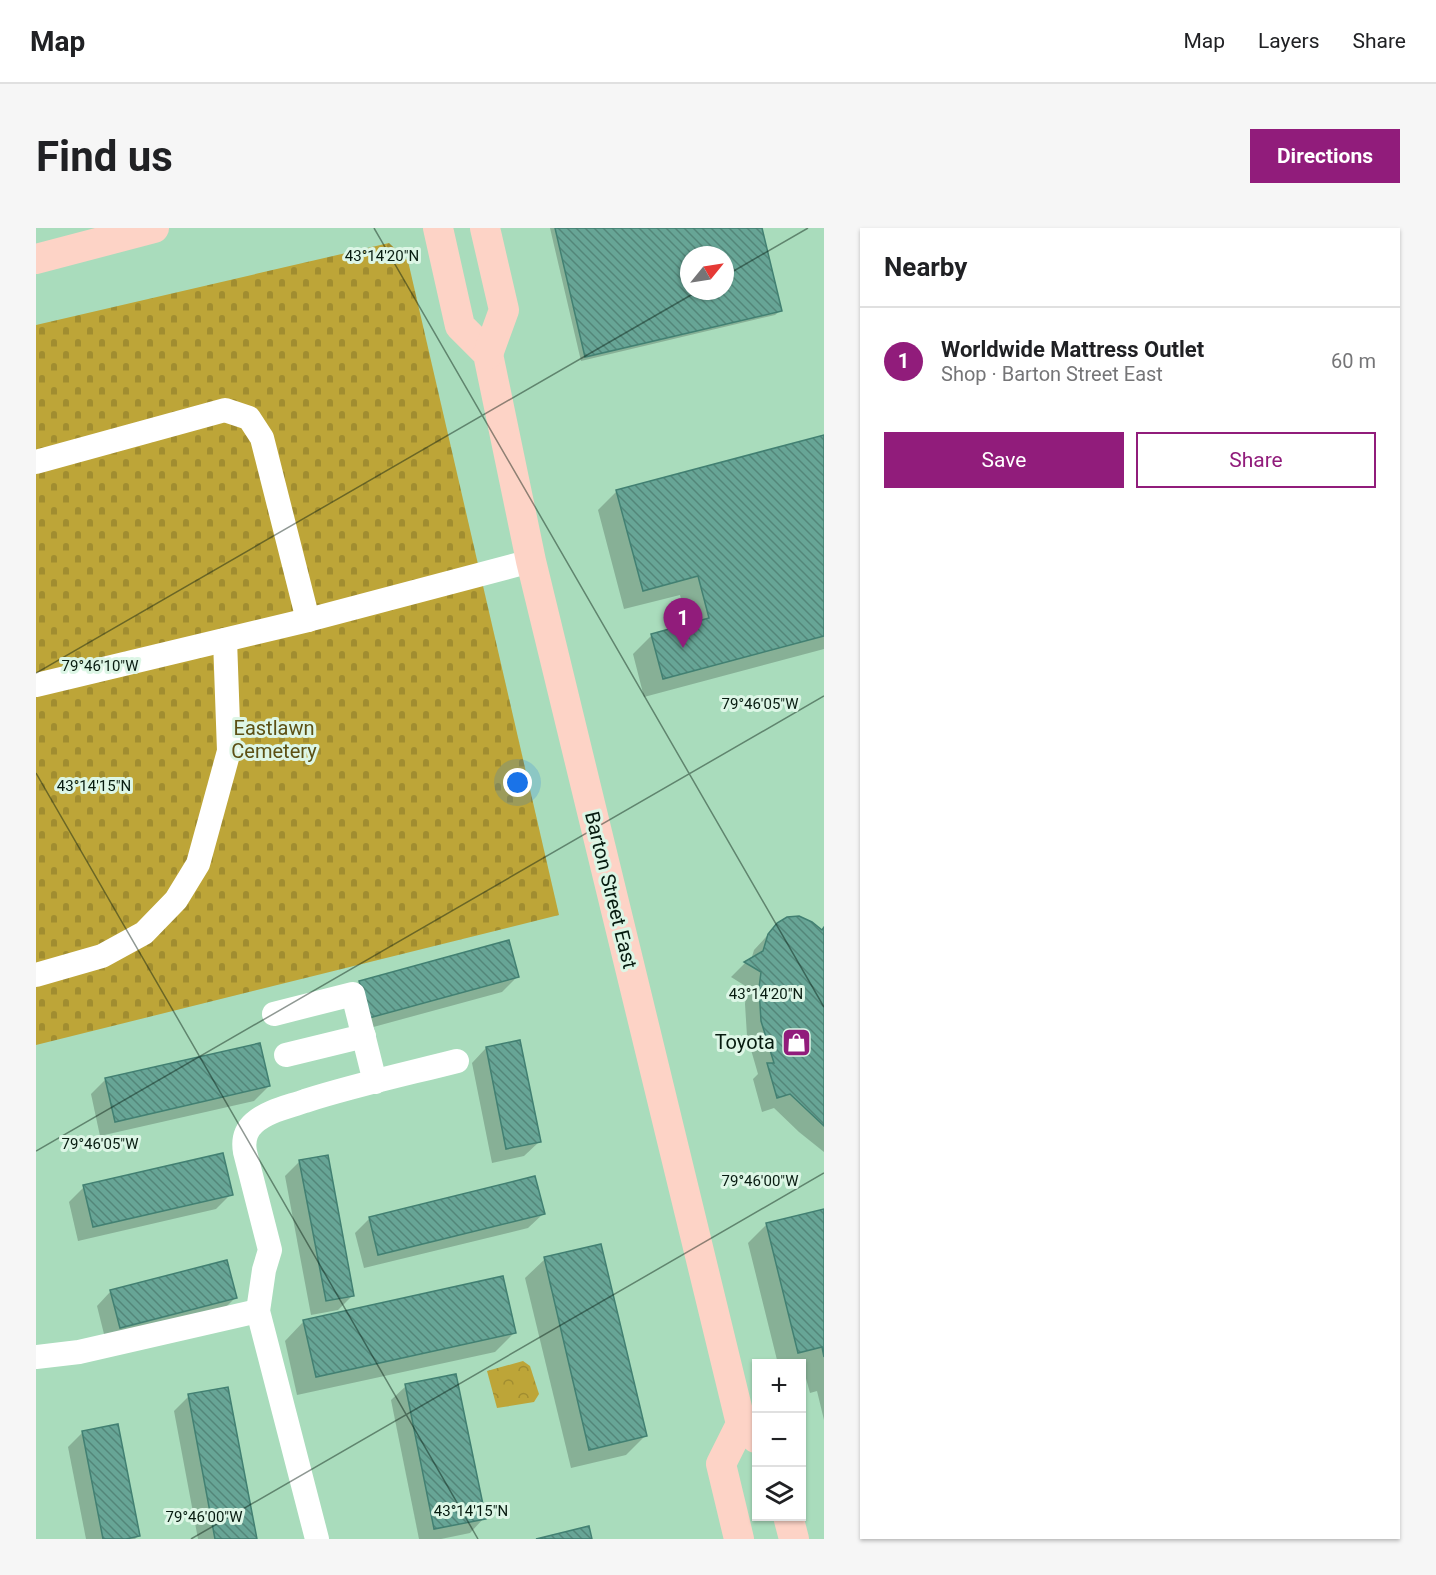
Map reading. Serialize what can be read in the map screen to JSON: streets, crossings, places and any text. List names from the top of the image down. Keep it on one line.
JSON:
{"streets":{"main road":["Barton Street East"]},"parks":["Eastlawn Cemetery"],"places":{"shop":["Toyota"]},"north":"top right","page":{"header":"Map","nav":["Map","Layers","Share"],"buttons":["Directions",["Save","Share"]],"title":"Find us","heading":"Nearby","list":[{"mark":"1","name":"Worldwide Mattress Outlet","note":"Shop · Barton Street East","value":"60 m"}],"pins":"1","map_buttons":["+","−"]},"coordinates":["43°14'20\"N","79°46'10\"W","79°46'05\"W","43°14'15\"N","79°46'00\"W"]}
